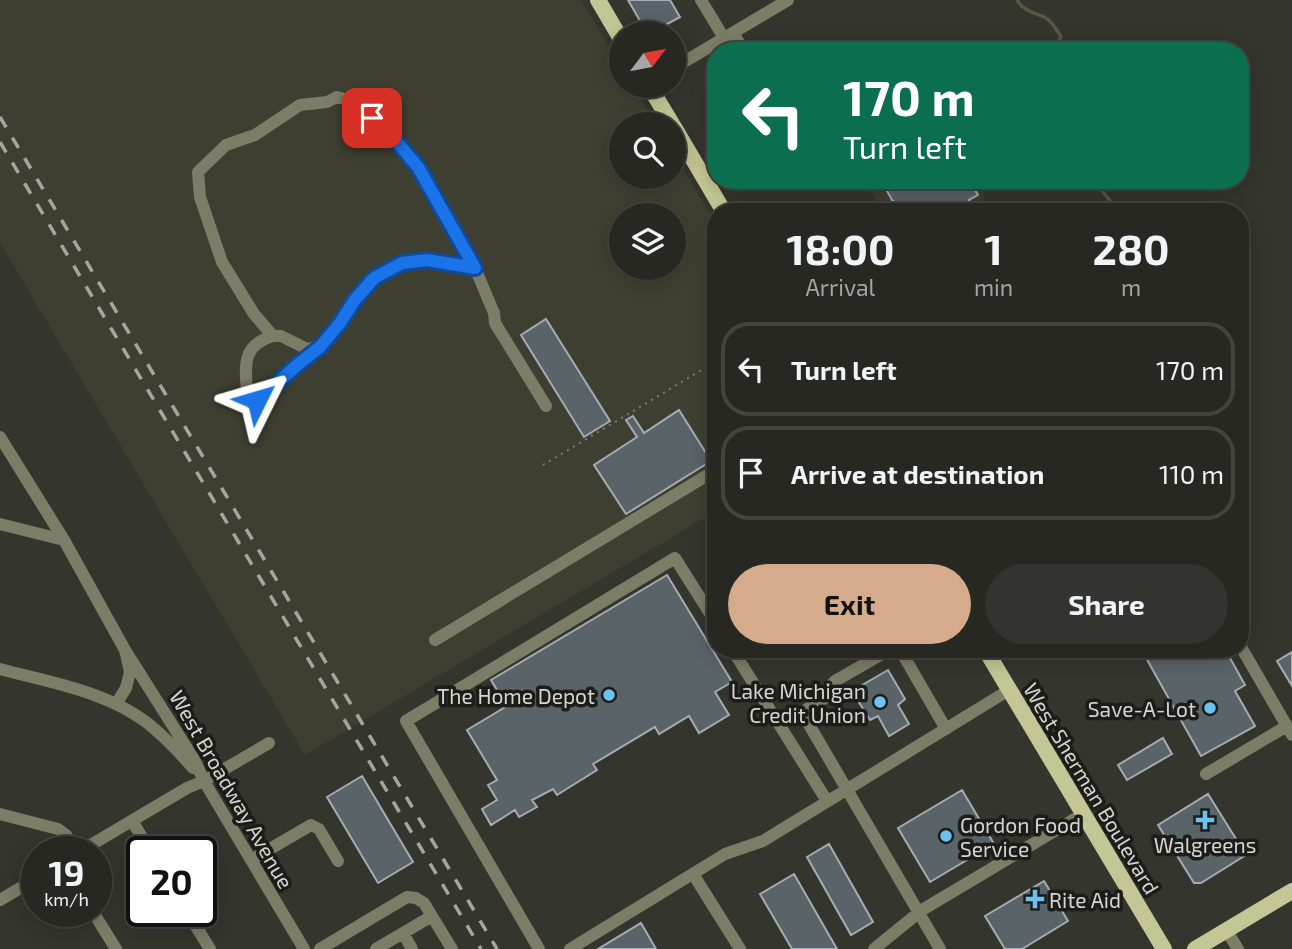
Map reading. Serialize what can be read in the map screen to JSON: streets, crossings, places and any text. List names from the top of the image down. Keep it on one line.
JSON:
{"streets":{"main road":["West Sherman Boulevard"],"street":["West Broadway Avenue"]},"places":{"other":["The Home Depot","Lake Michigan Credit Union","Save-A-Lot","Gordon Food Service"],"health":["Walgreens","Rite Aid"]},"north":"top right","page":{"turn":["170 m","Turn left"],"eta":["18:00","Arrival","1","min","280","m"],"list":[{"name":"Turn left","value":"170 m"},{"name":"Arrive at destination","value":"110 m"}],"buttons":["Exit","Share"],"speed":"19 km/h","limit":"20"}}
